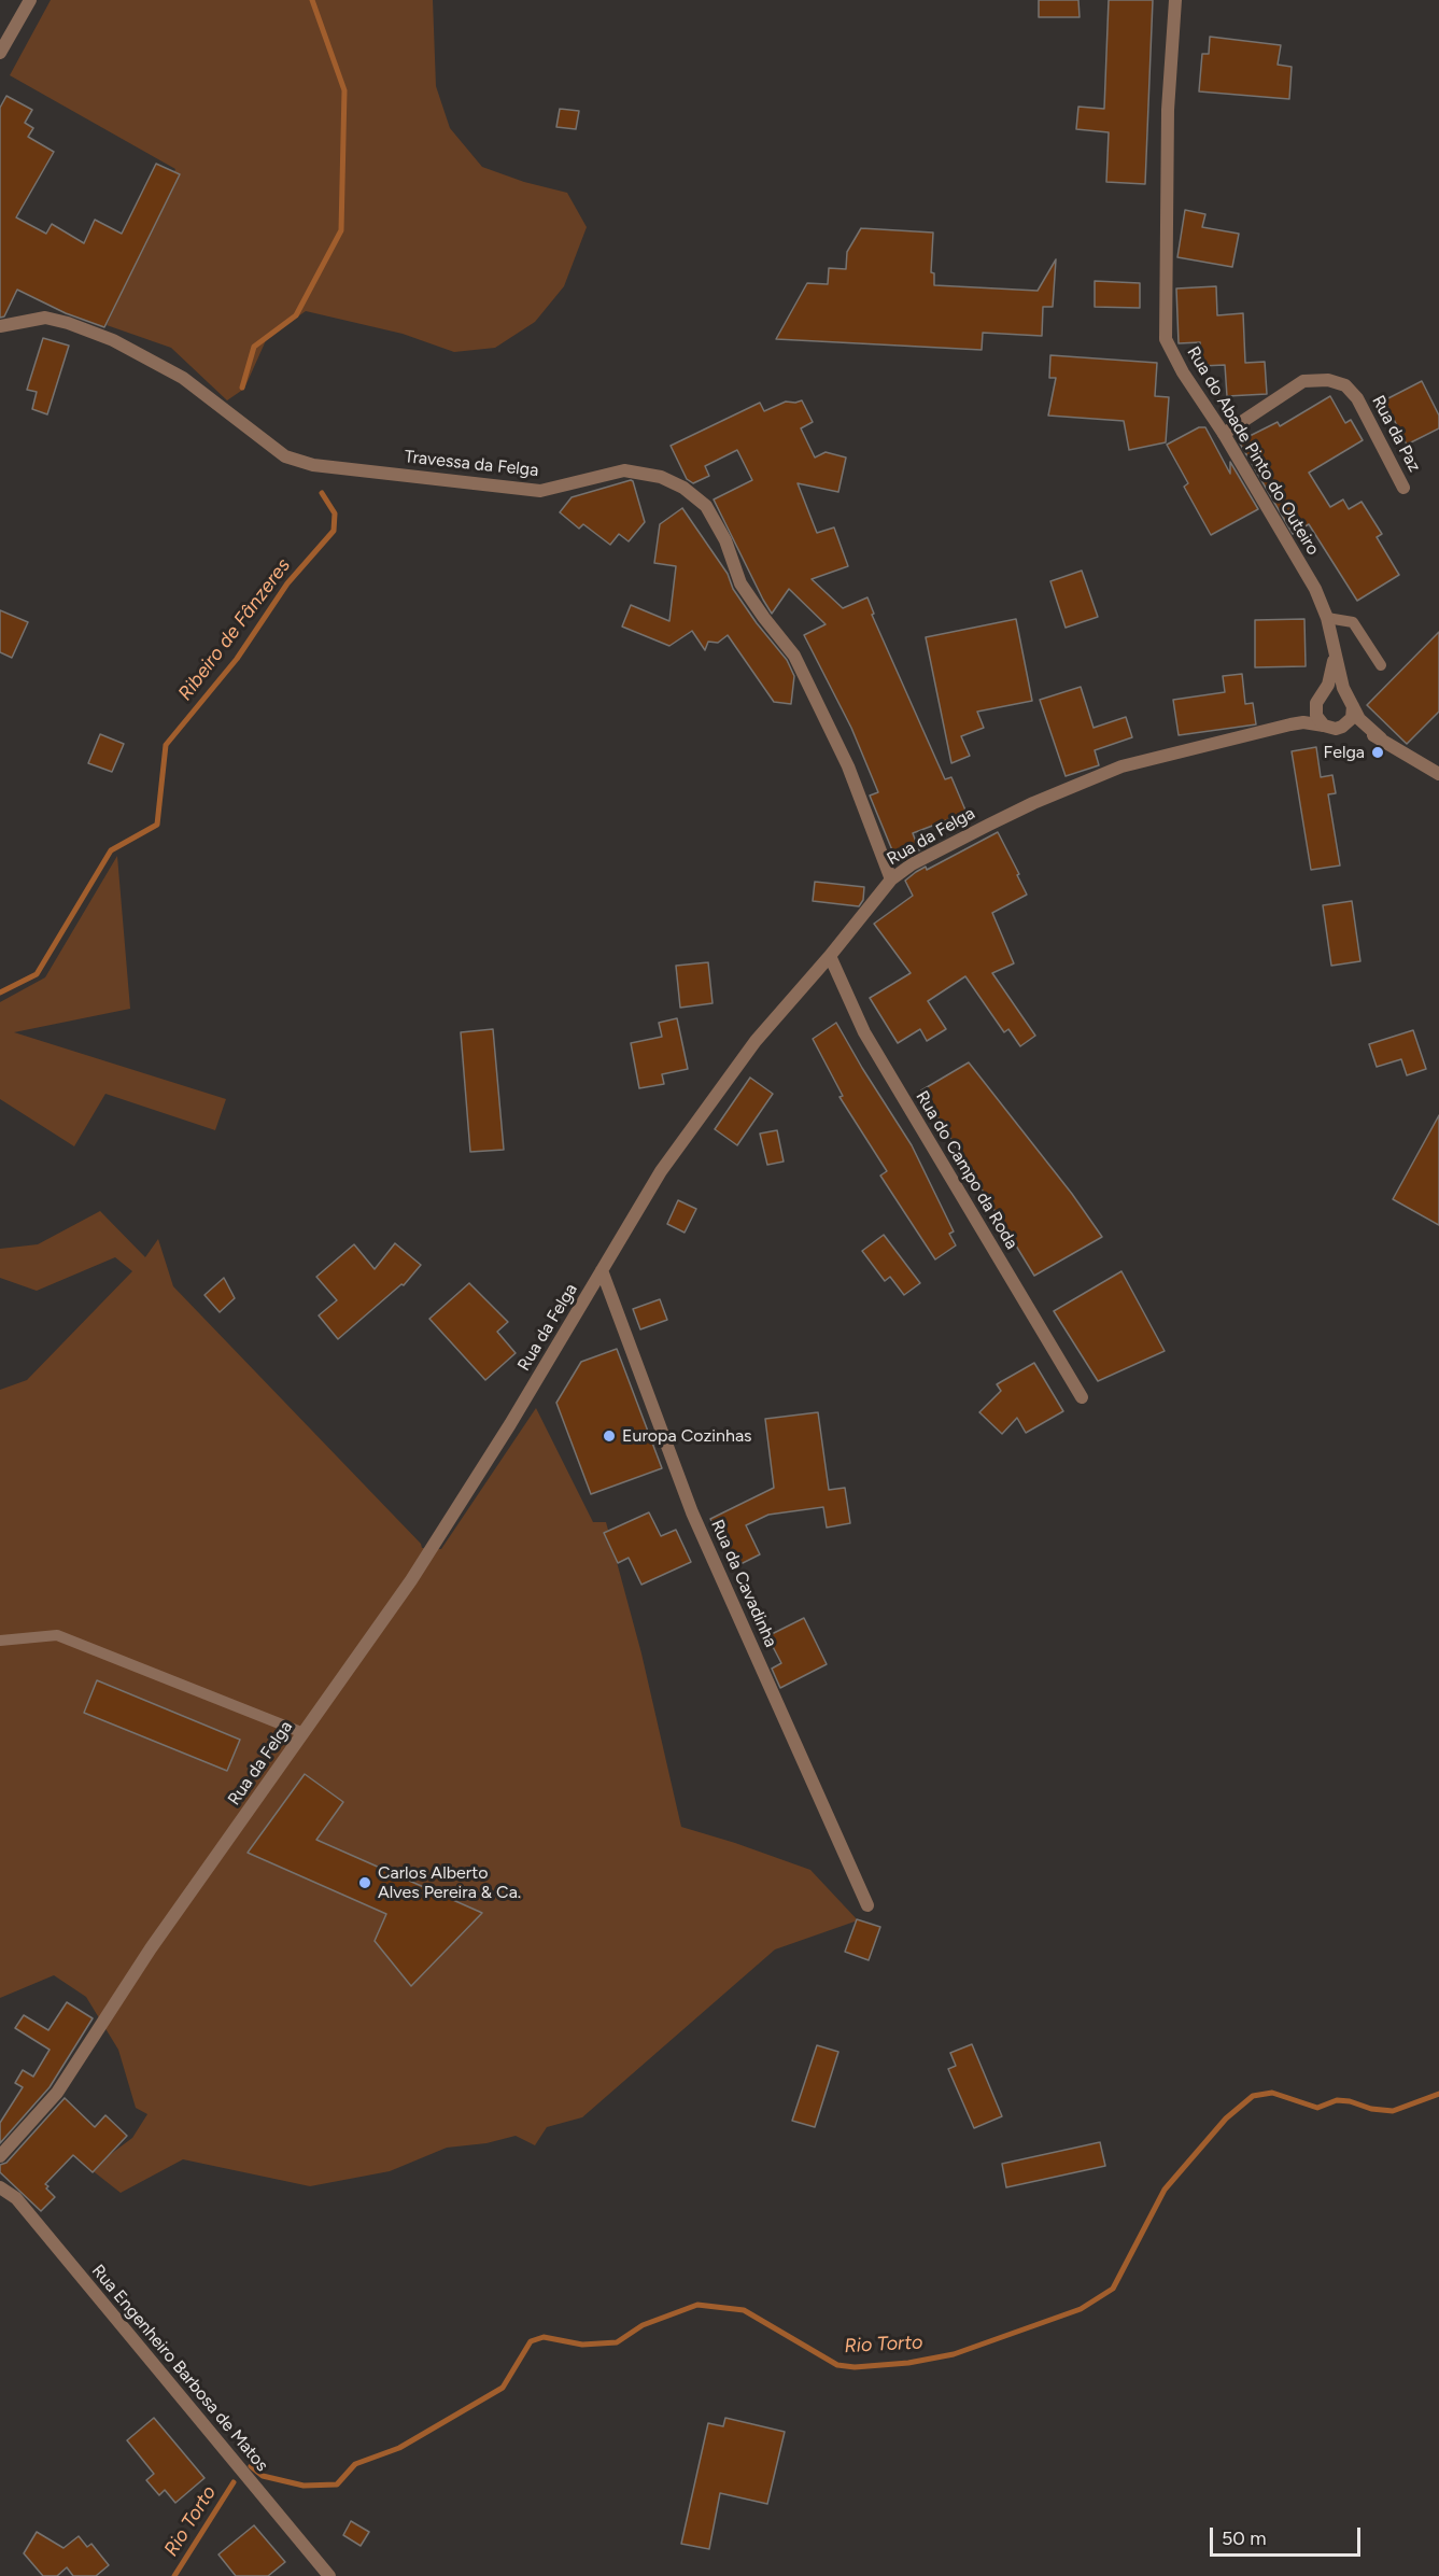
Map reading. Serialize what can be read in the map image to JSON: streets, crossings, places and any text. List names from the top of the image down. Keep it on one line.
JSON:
{"streets":{"street":["Rua da Paz","Rua do Abade Pinto do Outeiro","Travessa da Felga","Rua da Felga","Rua do Campo da Roda","Rua da Cavadinha","Rua Engenheiro Barbosa de Matos"]},"crossings":[["Rua da Paz","Rua do Abade Pinto do Outeiro"],["Rua do Abade Pinto do Outeiro","Rua da Felga"],["Travessa da Felga","Rua da Felga"],["Rua da Felga","Rua do Campo da Roda"],["Rua da Felga","Rua da Cavadinha"]],"water":["Ribeiro de Fânzeres","Rio Torto"],"places":["Felga","Europa Cozinhas","Carlos Alberto Alves Pereira & Ca."],"scale_bar":"50 m"}
